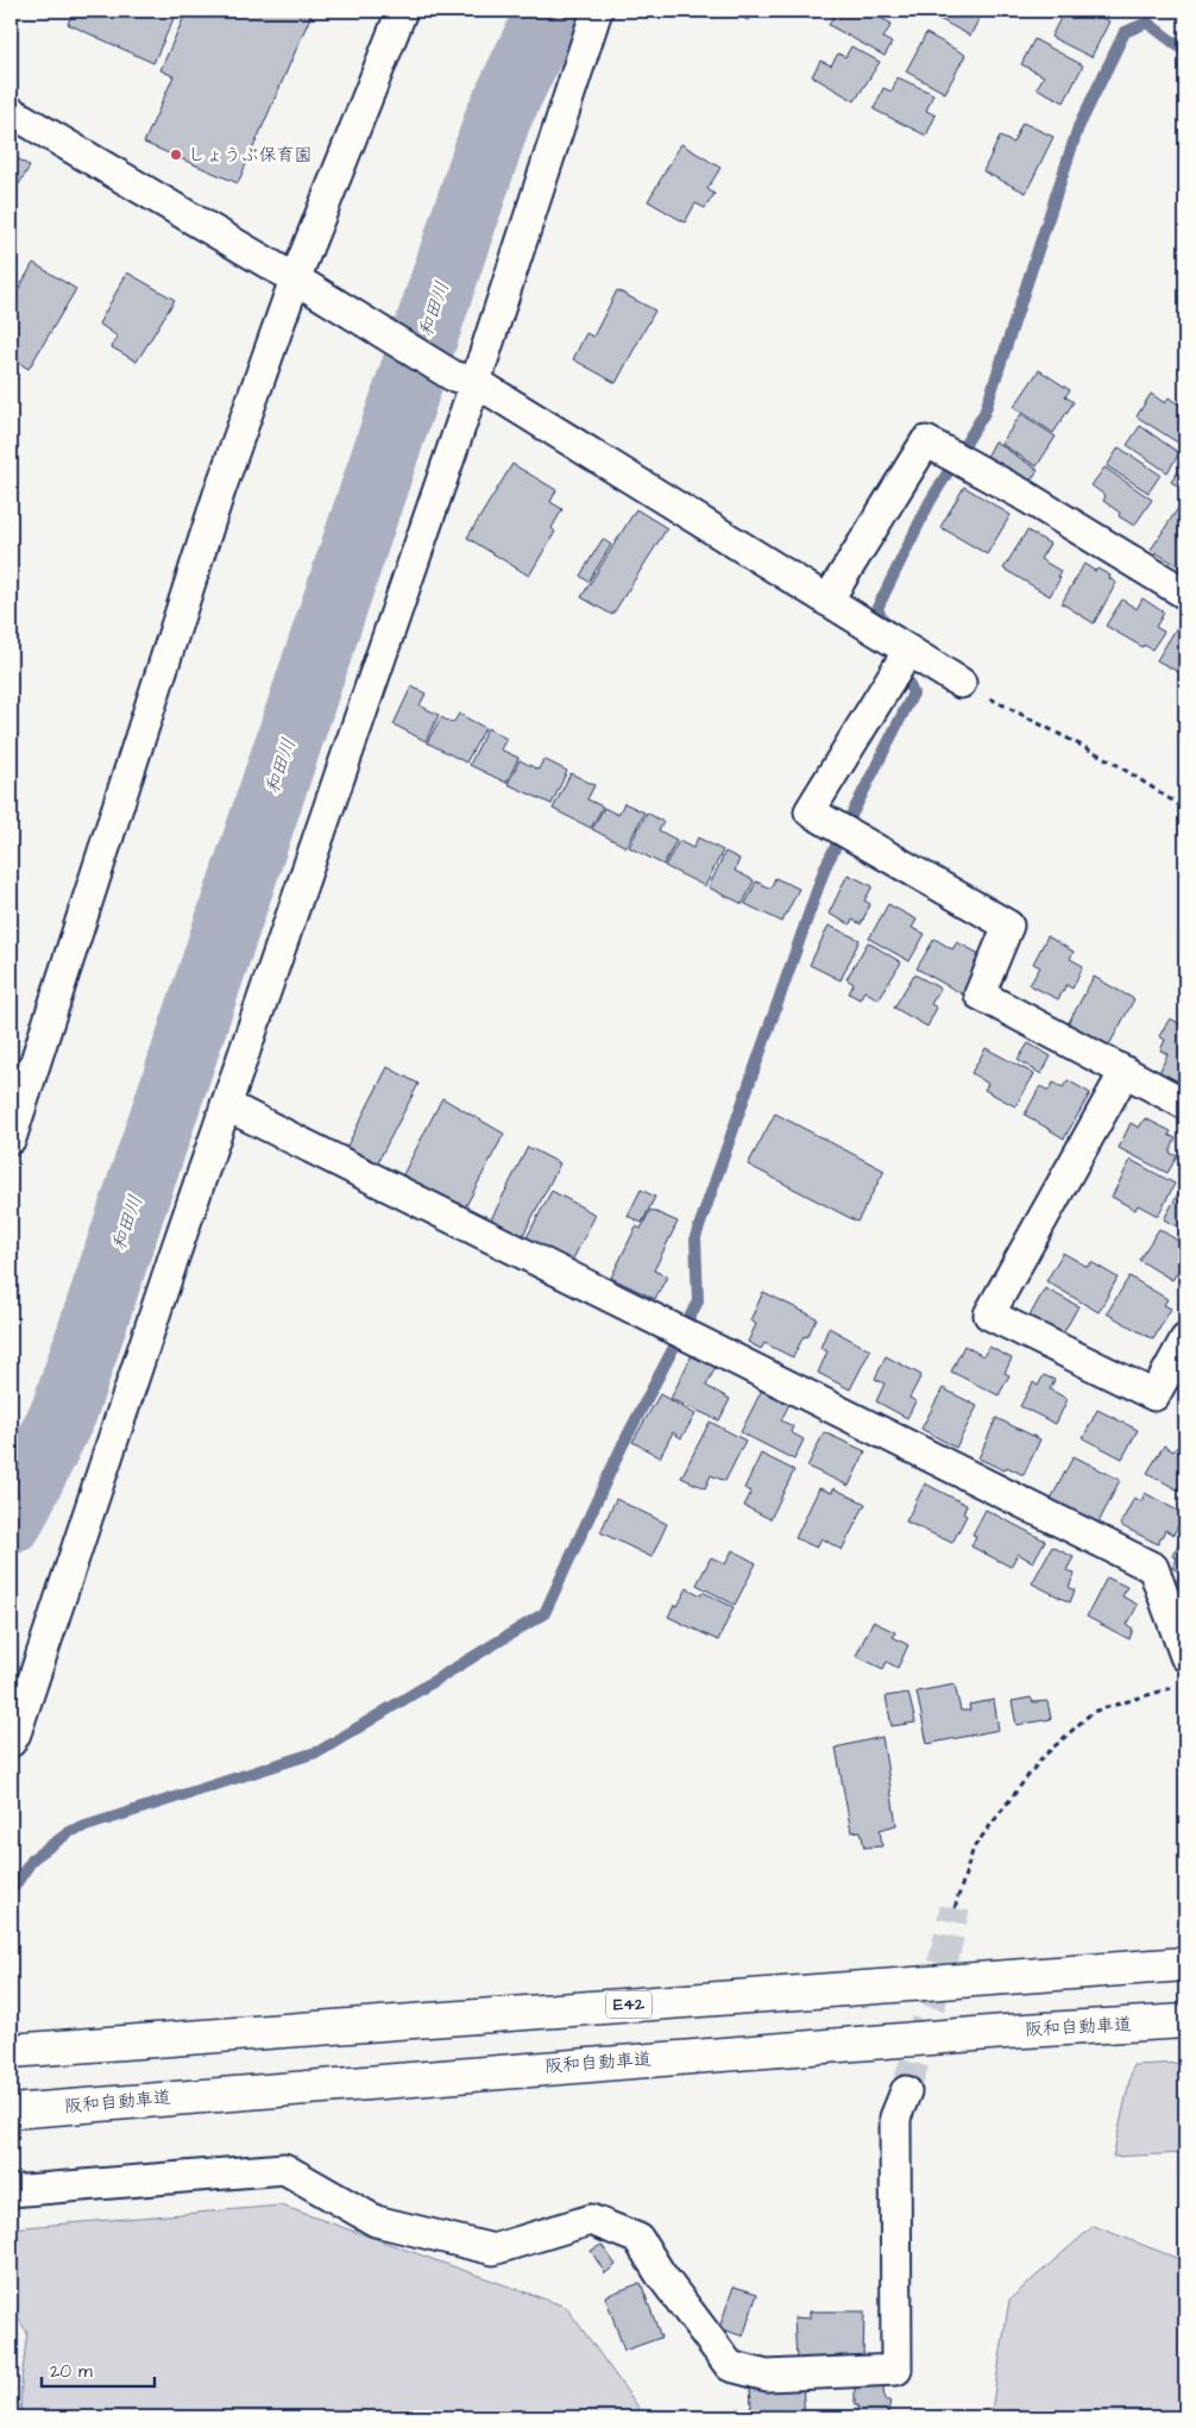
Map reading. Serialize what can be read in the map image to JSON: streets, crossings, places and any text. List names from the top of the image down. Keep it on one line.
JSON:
{"streets":{"highway":["E42","阪和自動車道"]},"water":["和田川"],"places":["しょうぶ保育園"],"scale_bar":"20 m"}
